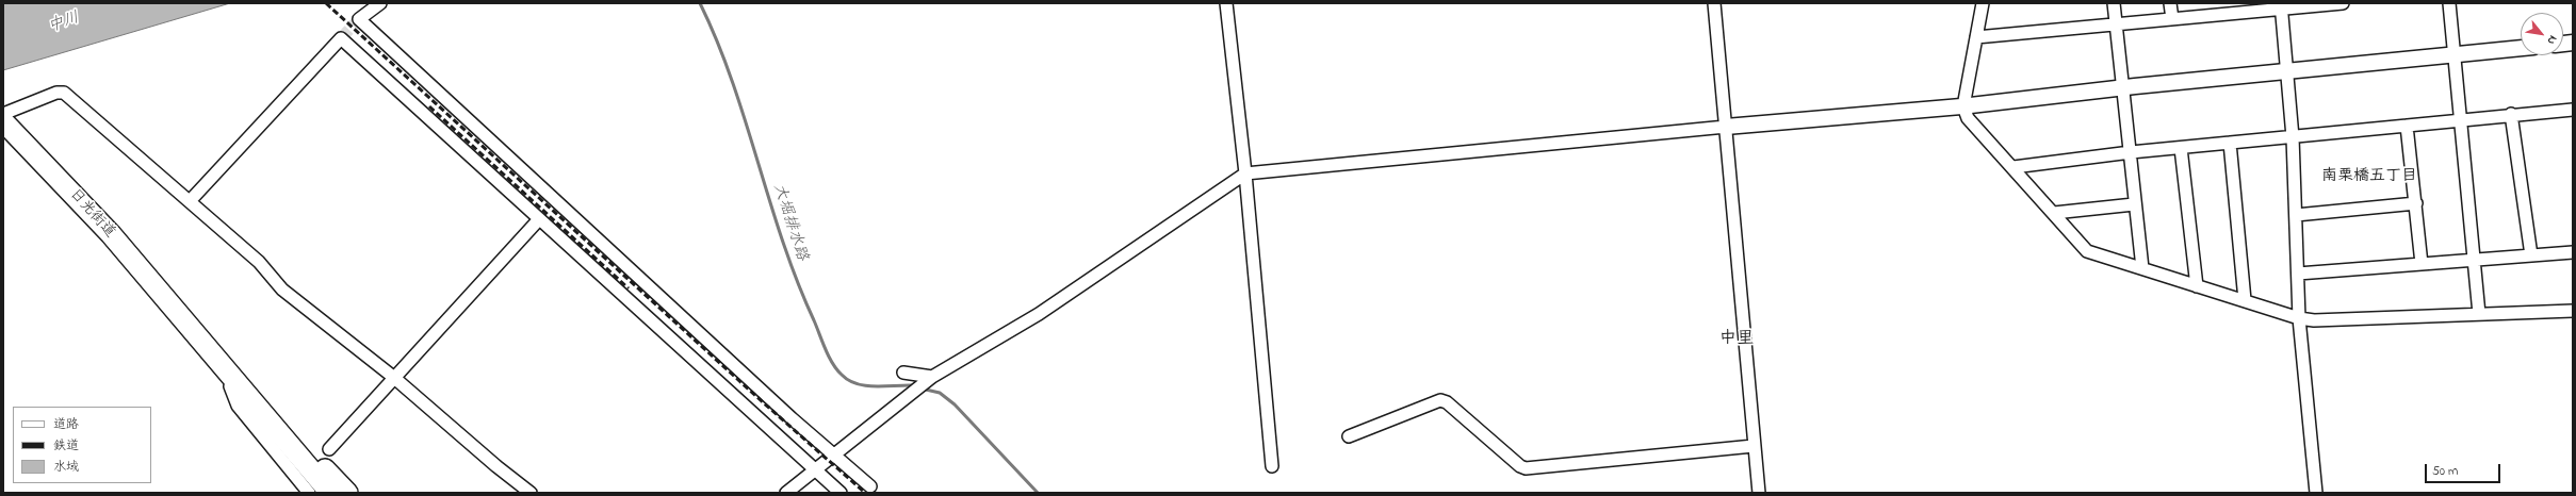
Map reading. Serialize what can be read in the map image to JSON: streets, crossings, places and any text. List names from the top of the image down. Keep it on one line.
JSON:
{"streets":{"highway":["日光街道"]},"districts":["南栗橋五丁目","中里"],"water":["中川","大堀排水路"],"legend":["道路","鉄道","水域"],"scale_bar":"50 m","north":"bottom right"}
